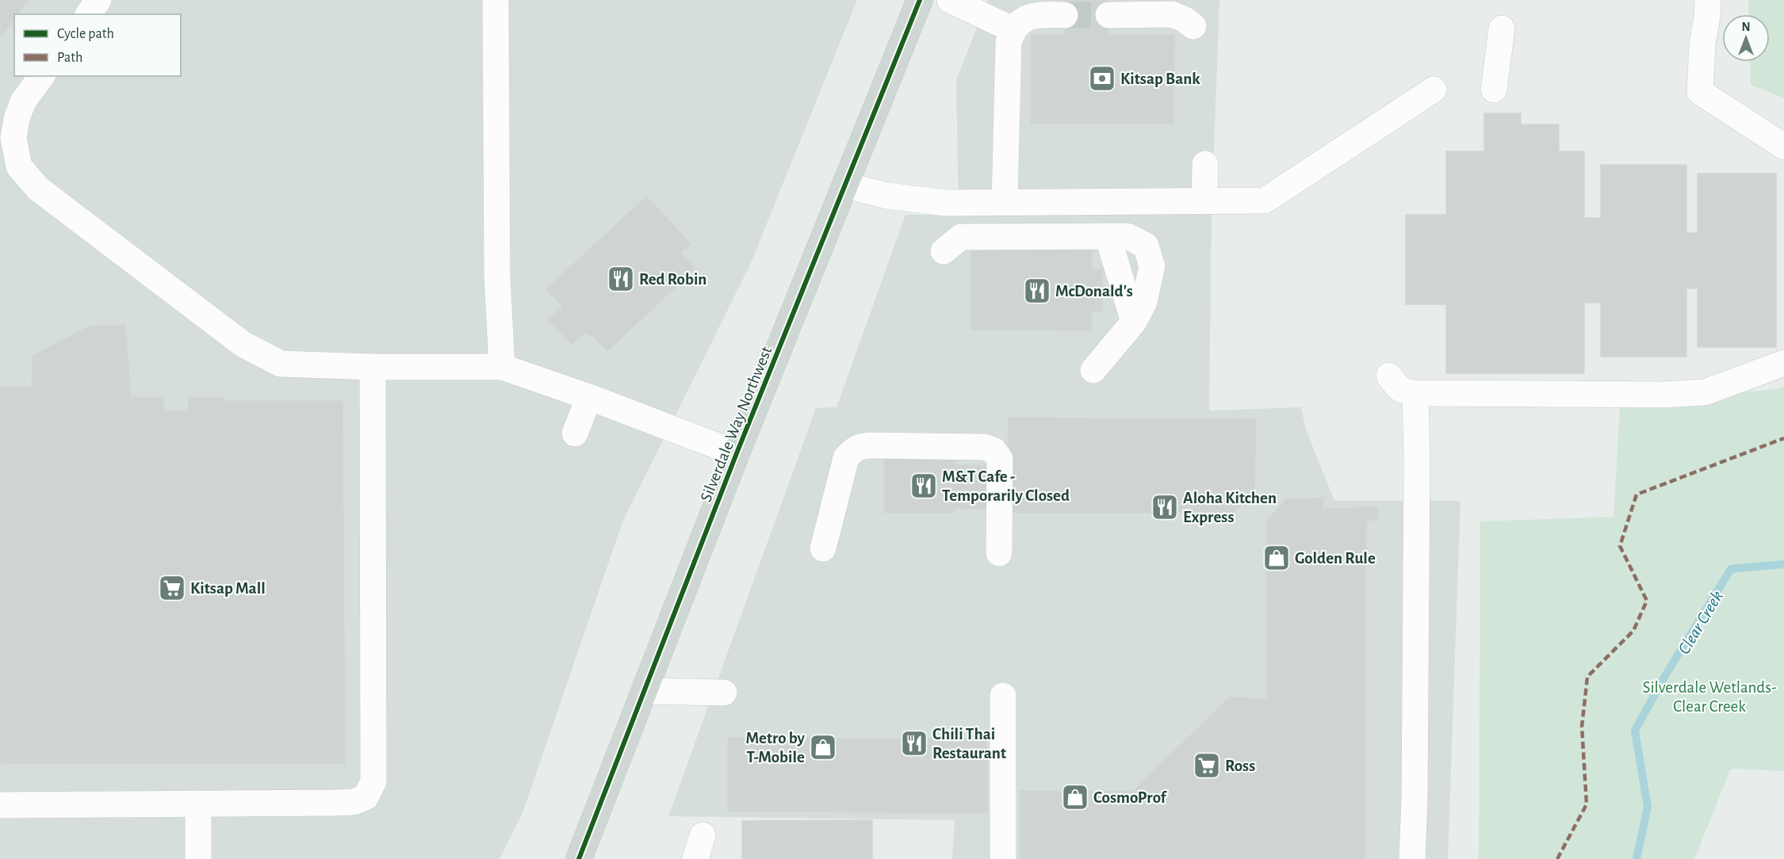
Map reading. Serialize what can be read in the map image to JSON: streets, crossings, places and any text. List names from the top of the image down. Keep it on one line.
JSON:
{"streets":{"main road":["Silverdale Way Northwest"]},"water":["Clear Creek"],"parks":["Silverdale Wetlands- Clear Creek"],"places":{"bank":["Kitsap Bank"],"restaurant":["Red Robin","McDonald's","M&T Cafe - Temporarily Closed","Aloha Kitchen Express","Chili Thai Restaurant"],"shop":["Golden Rule","Metro by T-Mobile","CosmoProf"],"supermarket":["Kitsap Mall","Ross"]},"legend":["Cycle path","Path"],"north":"top"}
